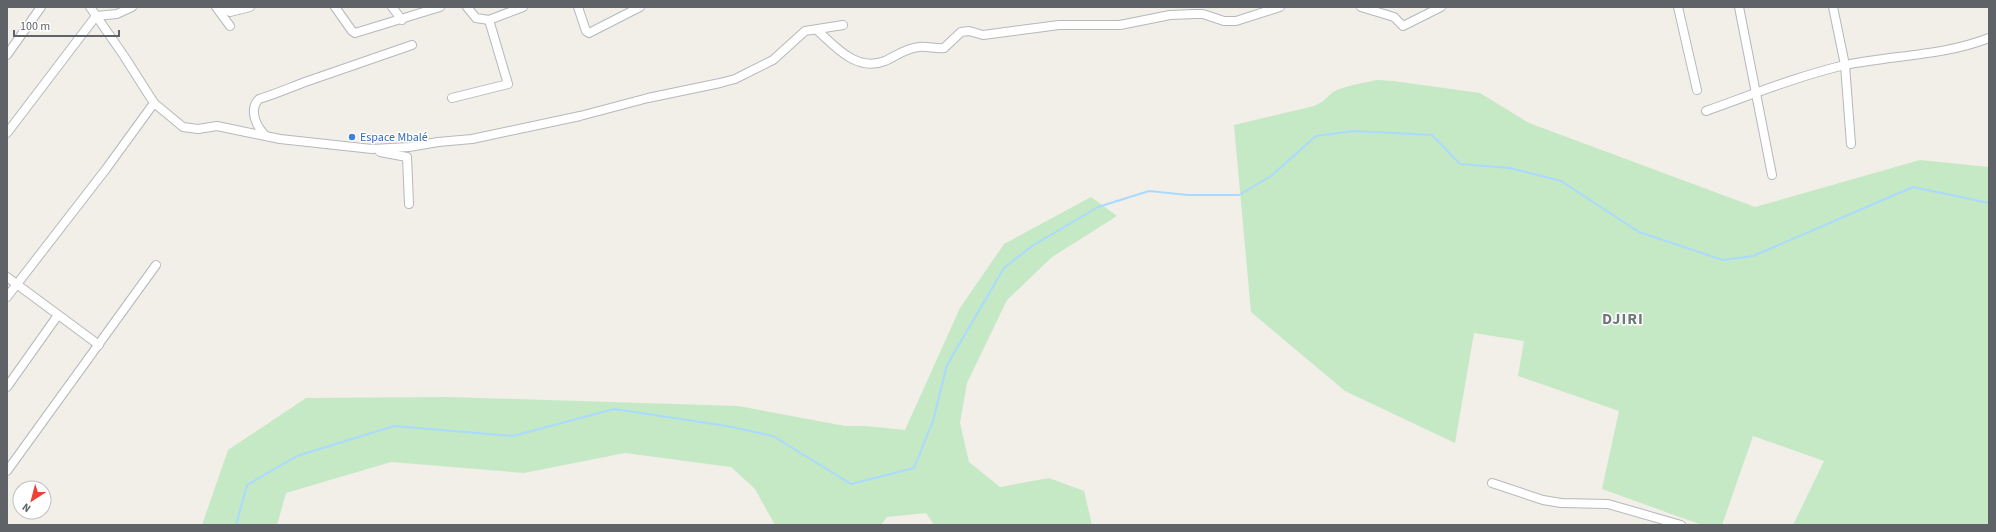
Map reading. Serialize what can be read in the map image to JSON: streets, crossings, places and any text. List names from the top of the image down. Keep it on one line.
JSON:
{"districts":["DJIRI"],"places":["Espace Mbalé"],"scale_bar":"100 m","north":"bottom left"}
